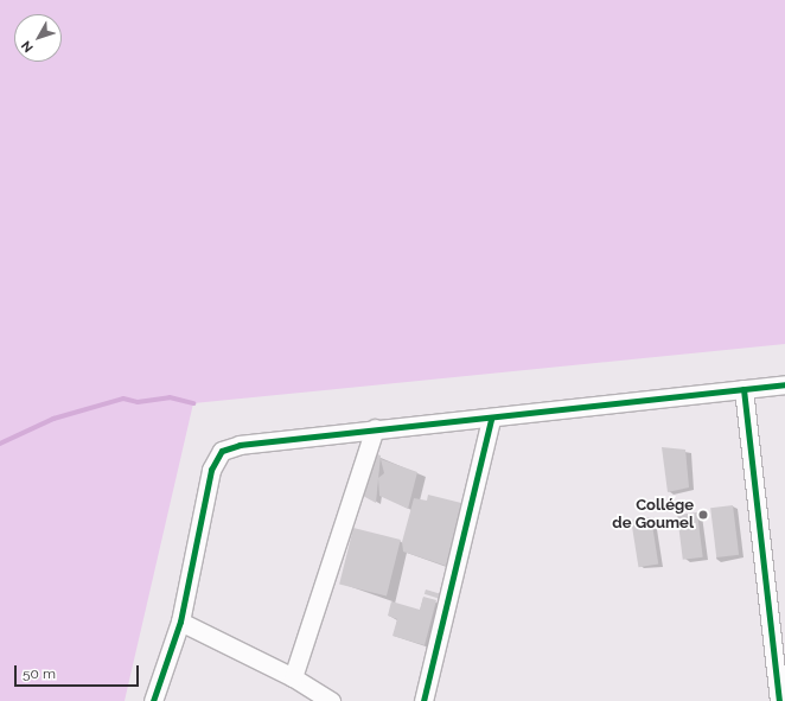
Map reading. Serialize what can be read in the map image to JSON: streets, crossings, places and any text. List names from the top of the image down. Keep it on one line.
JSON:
{"places":["Collége de Goumel"],"scale_bar":"50 m","north":"bottom left"}
